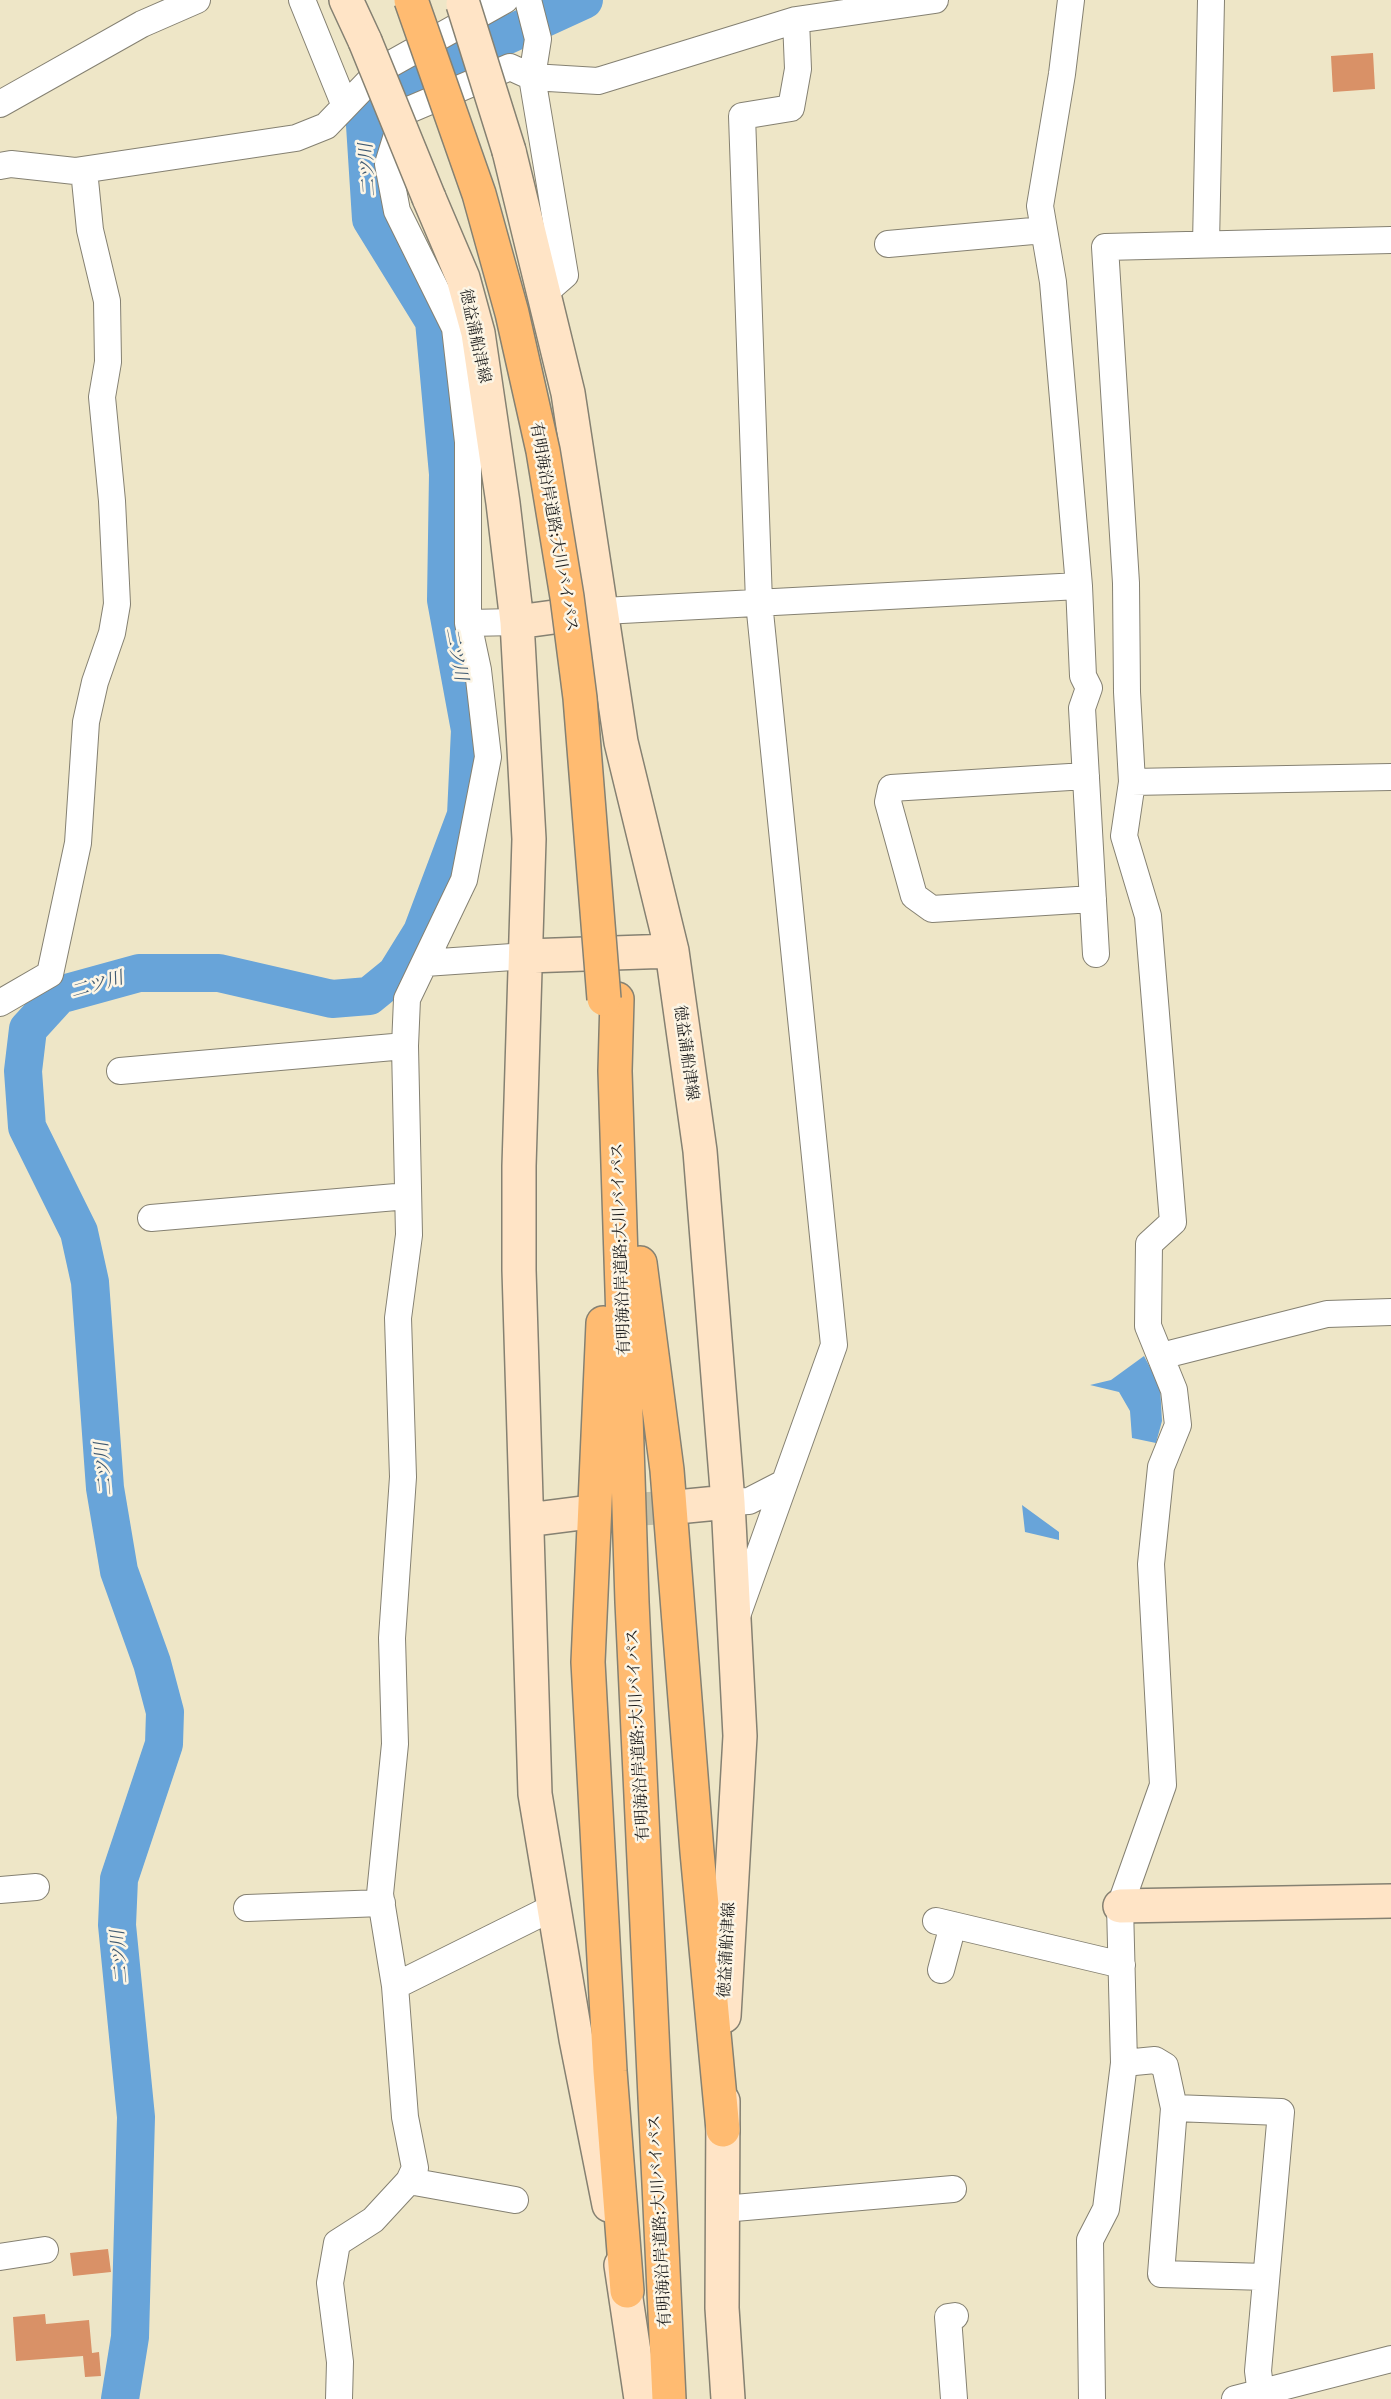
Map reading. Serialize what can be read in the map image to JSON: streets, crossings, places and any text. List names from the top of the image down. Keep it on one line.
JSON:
{"streets":{"highway":["有明海沿岸道路;大川バイパス"],"main road":["徳益蒲船津線"]},"water":["二ツ川"]}
